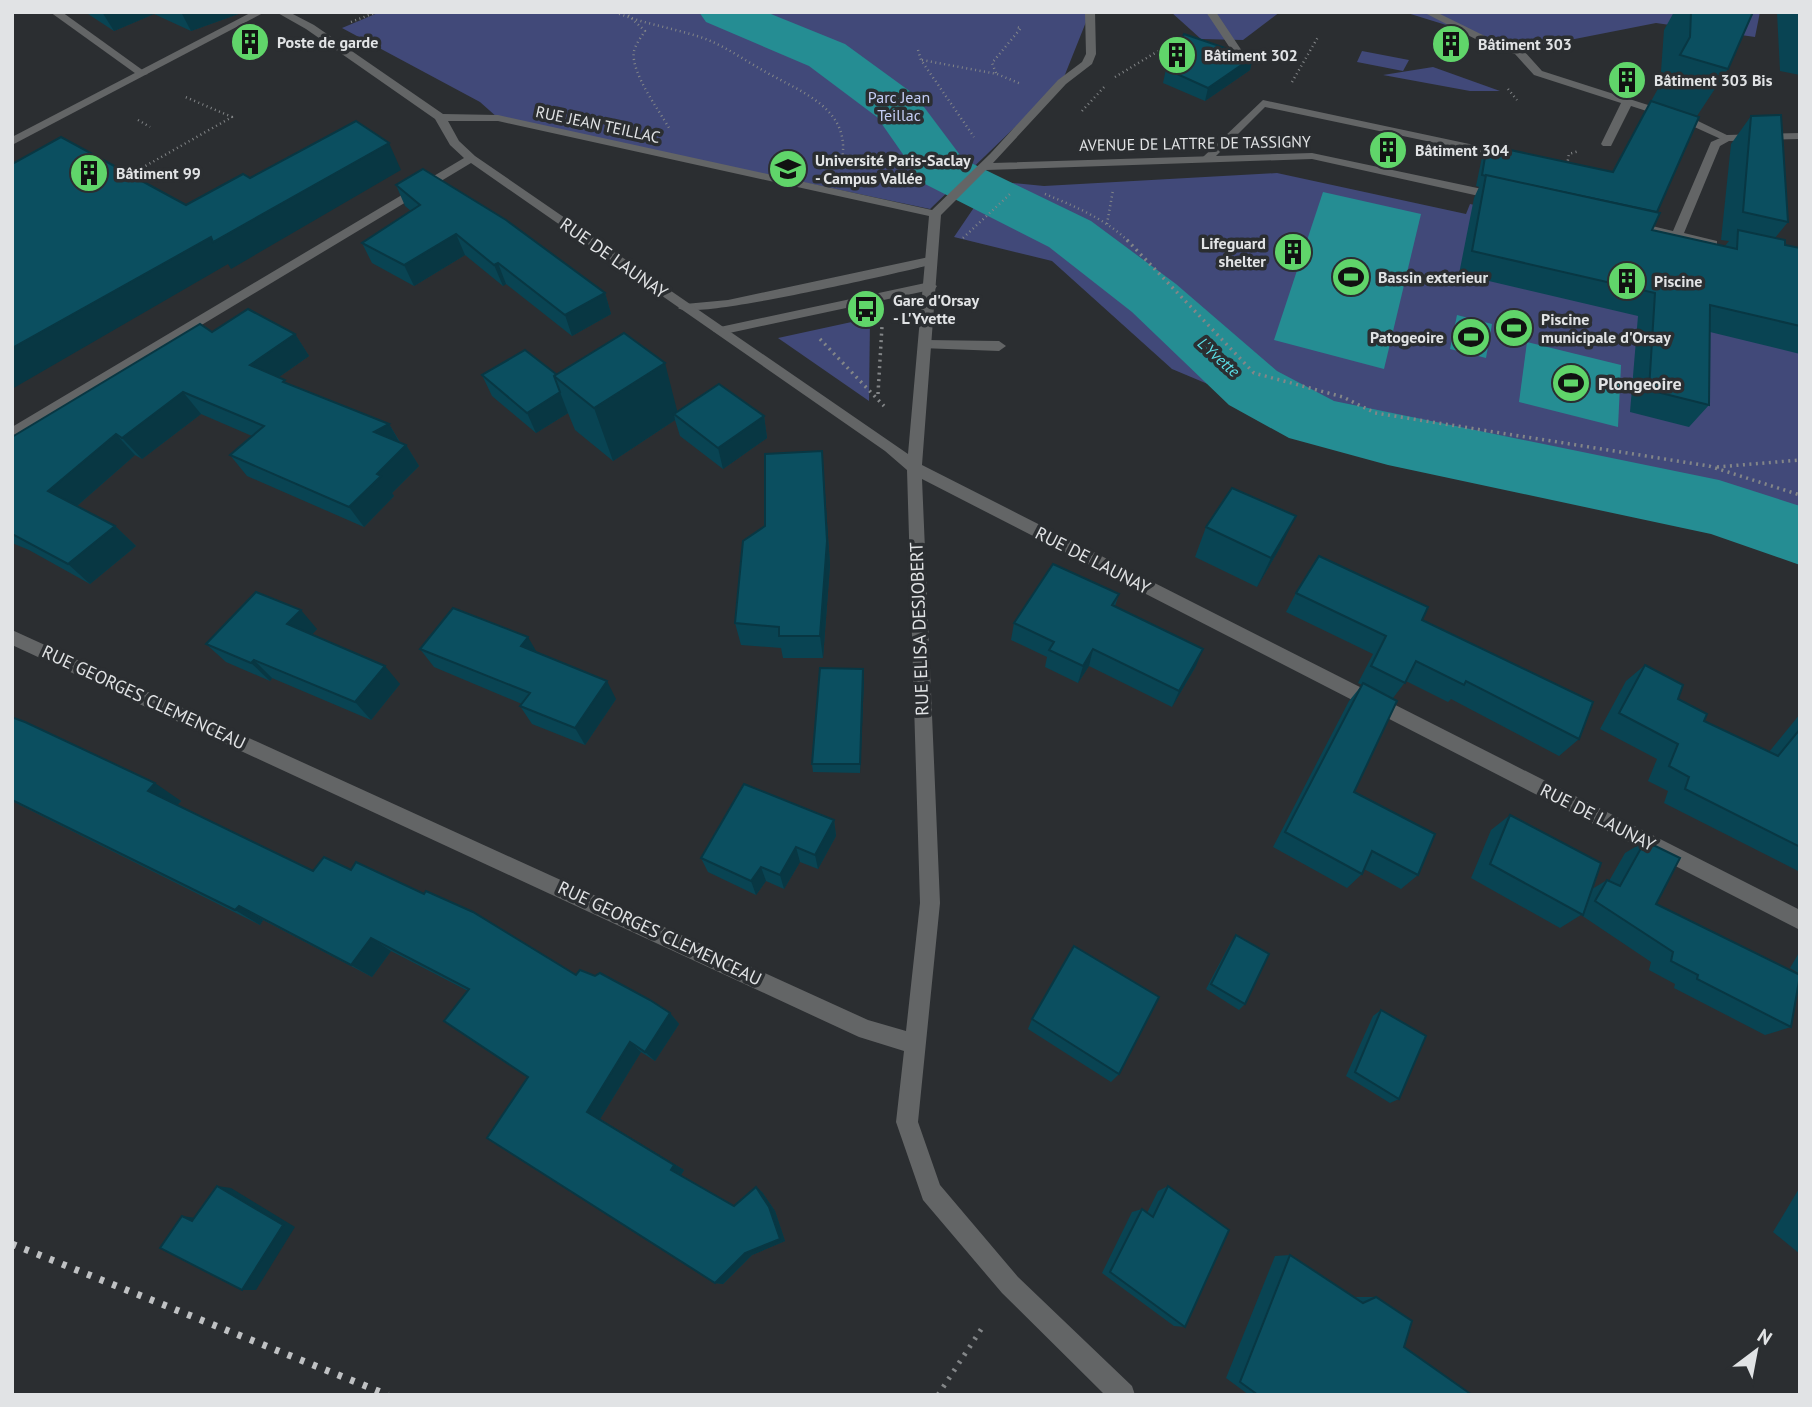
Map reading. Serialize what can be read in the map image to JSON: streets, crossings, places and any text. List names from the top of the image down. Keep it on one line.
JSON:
{"streets":{"street":["RUE JEAN TEILLAC","AVENUE DE LATTRE DE TASSIGNY","RUE DE LAUNAY","RUE ELISA DESJOBERT","RUE GEORGES CLEMENCEAU"]},"crossings":[["RUE JEAN TEILLAC","RUE DE LAUNAY"],["RUE JEAN TEILLAC","RUE ELISA DESJOBERT"],["RUE DE LAUNAY","RUE ELISA DESJOBERT"],["RUE ELISA DESJOBERT","RUE GEORGES CLEMENCEAU"]],"water":["L'Yvette"],"parks":["Parc Jean Teillac"],"places":{"building":["Poste de garde","Bâtiment 303","Bâtiment 302","Bâtiment 303 Bis","Bâtiment 304","Bâtiment 99","Lifeguard shelter","Piscine"],"school or university":["Université Paris-Saclay - Campus Vallée"],"sports":["Bassin exterieur","Piscine municipale d'Orsay","Patogeoire","Plongeoire"],"bus stop":["Gare d'Orsay - L'Yvette"]},"north":"top right"}
